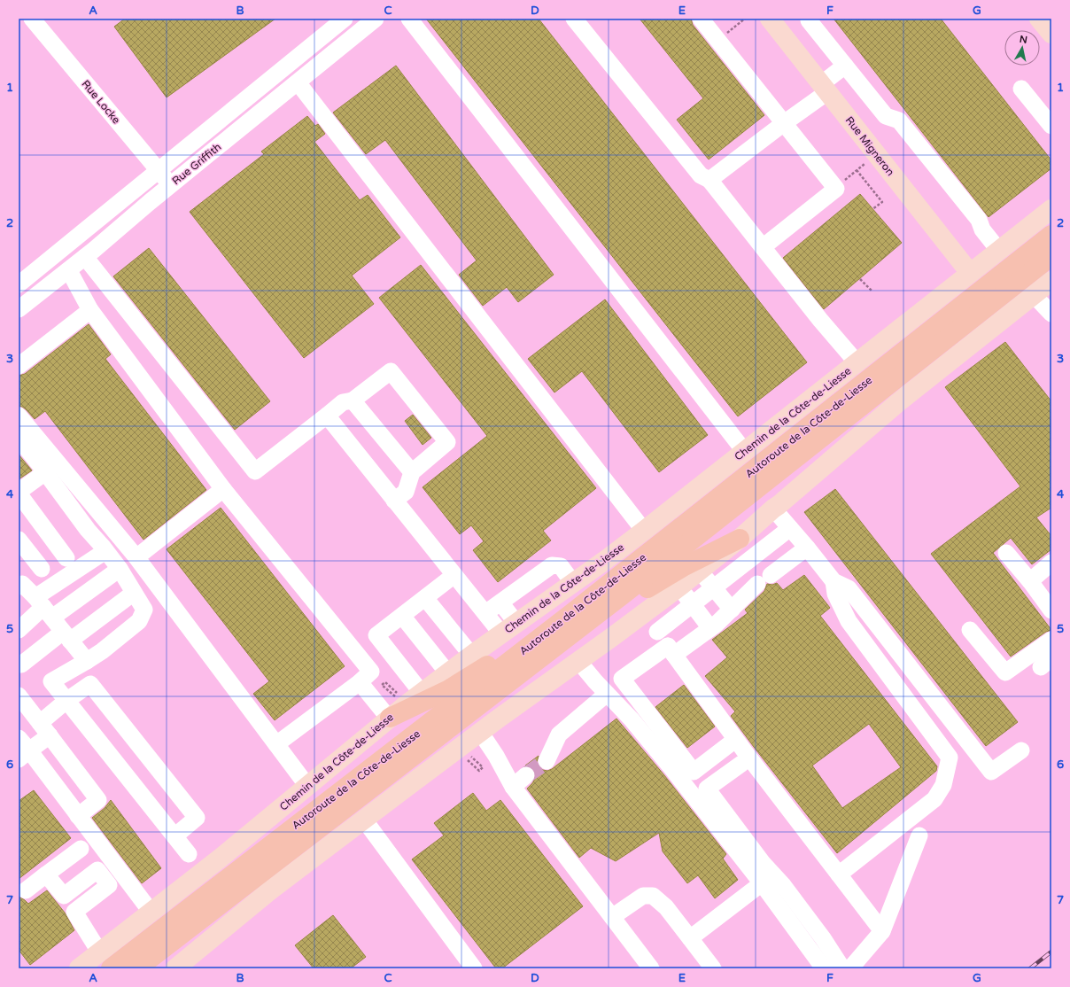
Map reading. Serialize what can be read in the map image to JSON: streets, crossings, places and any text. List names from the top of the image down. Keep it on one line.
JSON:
{"streets":{"highway":["Autoroute de la Côte-de-Liesse"],"main road":["Rue Migneron","Chemin de la Côte-de-Liesse"],"street":["Rue Locke","Rue Griffith"]},"crossings":[["Rue Locke","Rue Griffith"],["Rue Migneron","Chemin de la Côte-de-Liesse"]],"north":"top","grid":{"columns":["A","B","C","D","E","F","G"],"rows":["1","2","3","4","5","6","7"]}}
